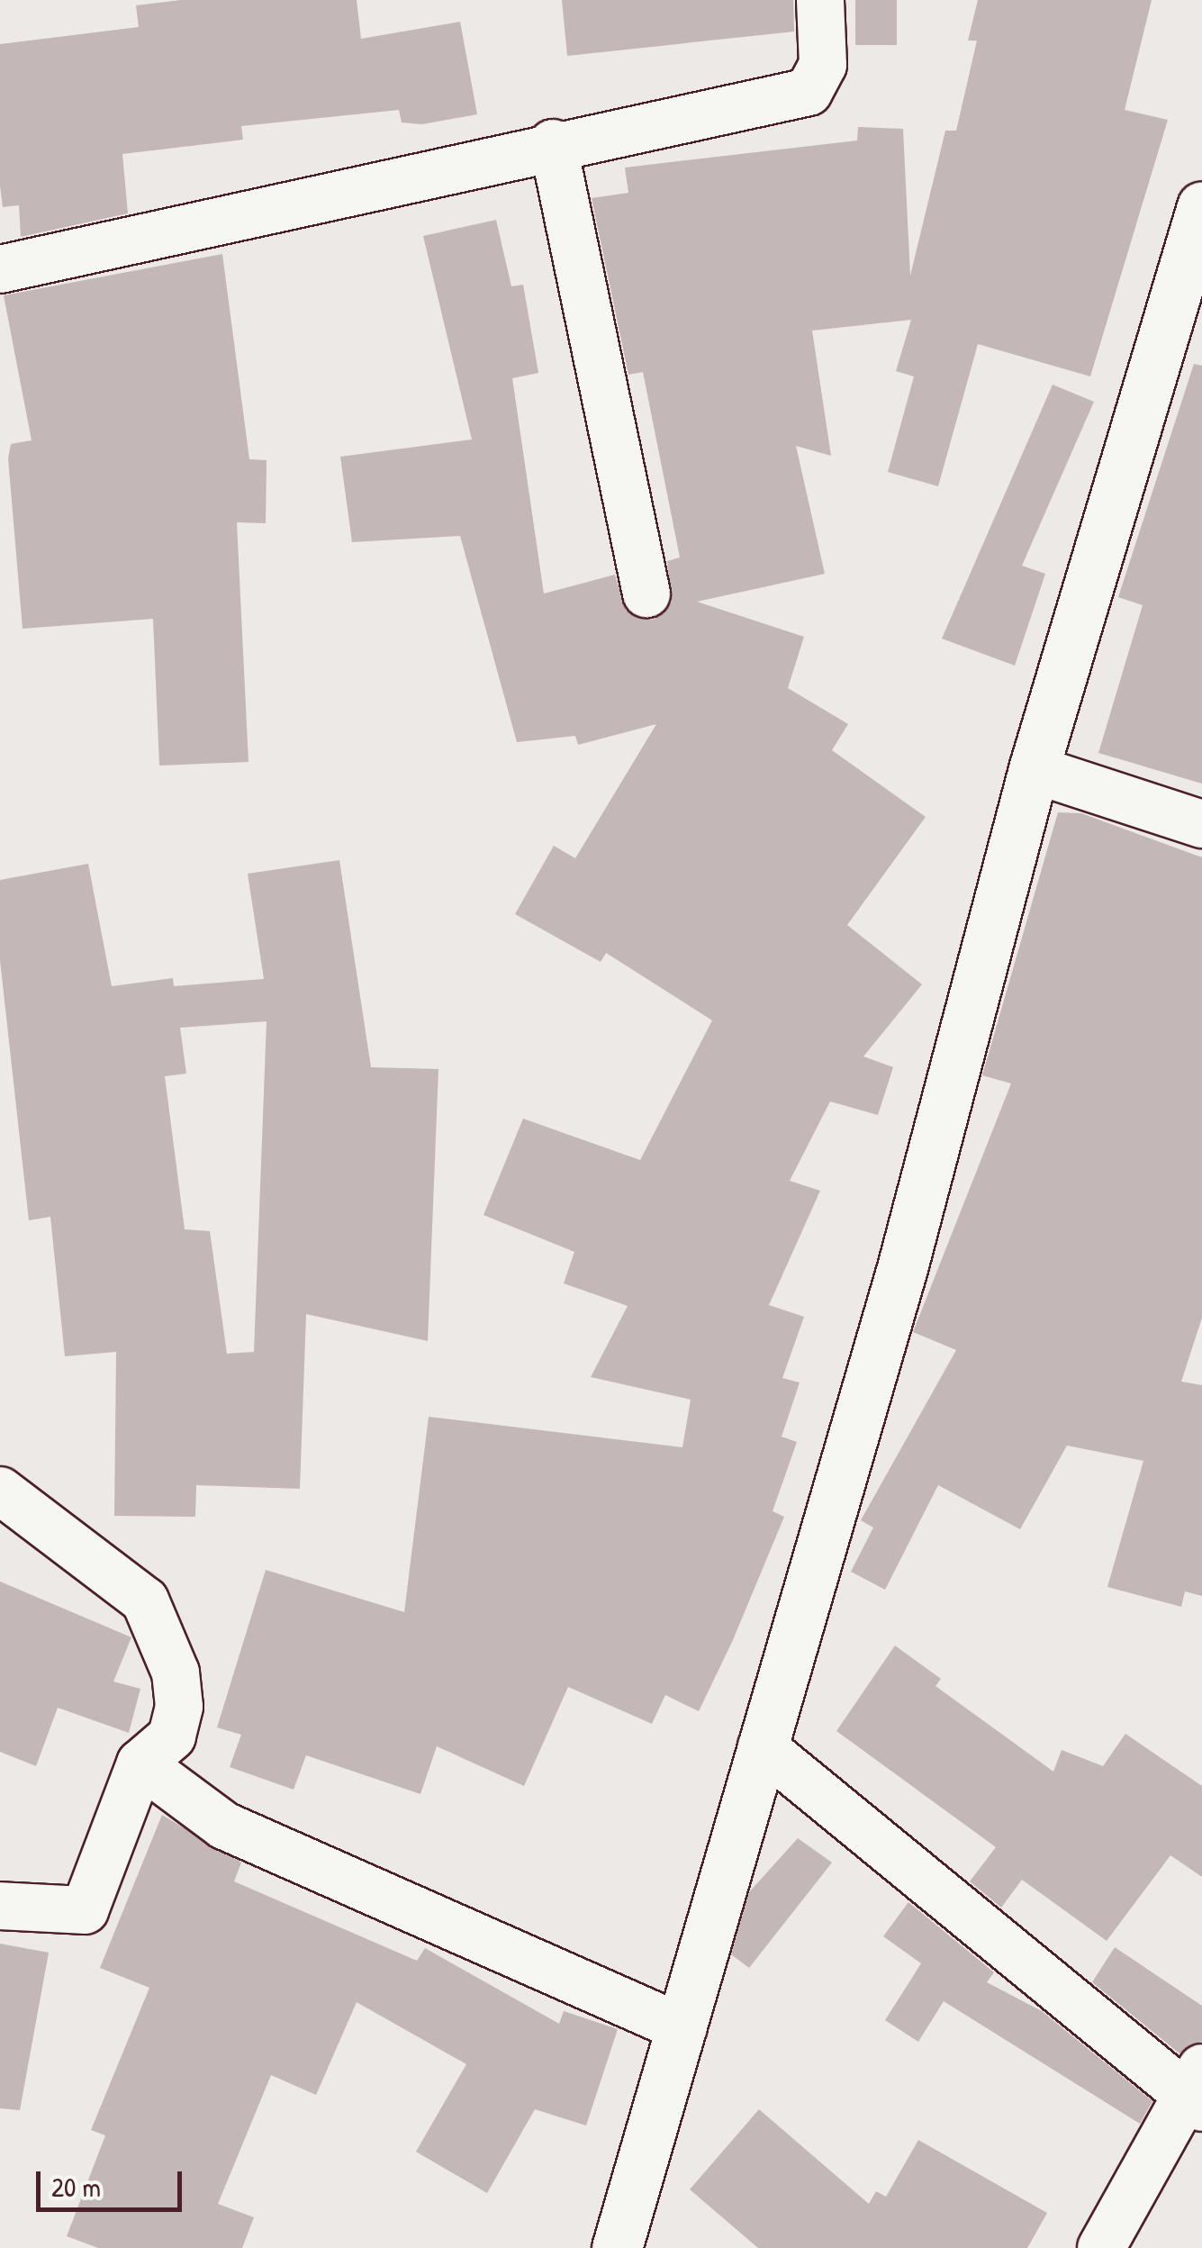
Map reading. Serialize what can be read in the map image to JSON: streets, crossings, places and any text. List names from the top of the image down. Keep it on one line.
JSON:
{"scale_bar":"20 m"}
